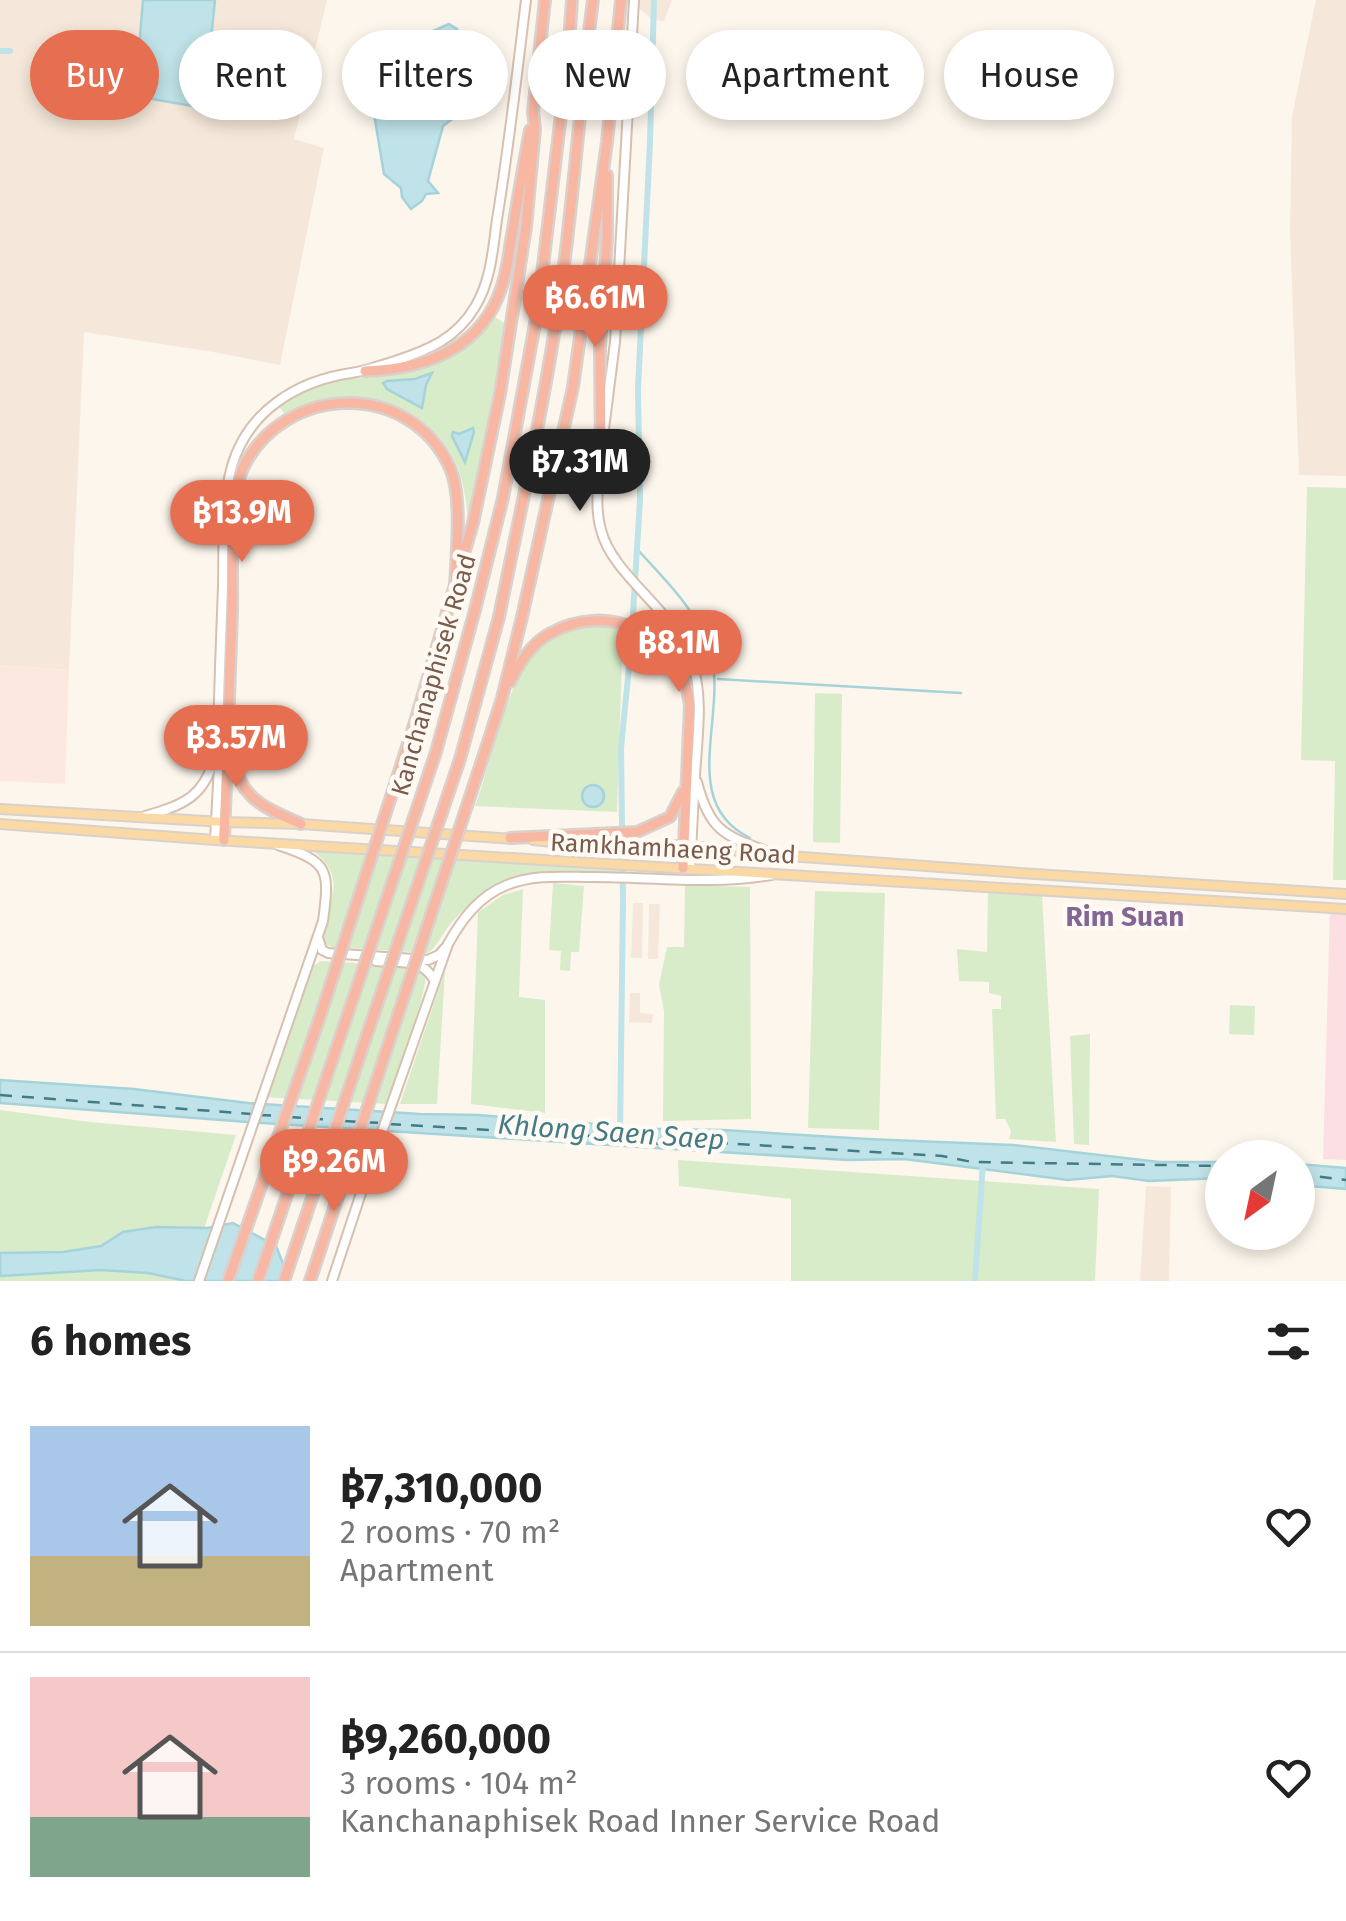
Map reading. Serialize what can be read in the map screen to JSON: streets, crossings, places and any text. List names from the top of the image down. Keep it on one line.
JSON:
{"streets":{"highway":["Kanchanaphisek Road"],"main road":["Ramkhamhaeng Road"]},"districts":["Rim Suan"],"water":["Khlong Saen Saep"],"north":"bottom left","page":{"chip":["Buy","Rent","Filters","New","Apartment","House"],"price":["฿6.61M","฿7.31M","฿13.9M","฿8.1M","฿3.57M","฿9.26M"],"heading":"6 homes","list":[{"name":"฿7,310,000","note":"2 rooms · 70 m² · Apartment"},{"name":"฿9,260,000","note":"3 rooms · 104 m² · Kanchanaphisek Road Inner Service Road"}]}}
